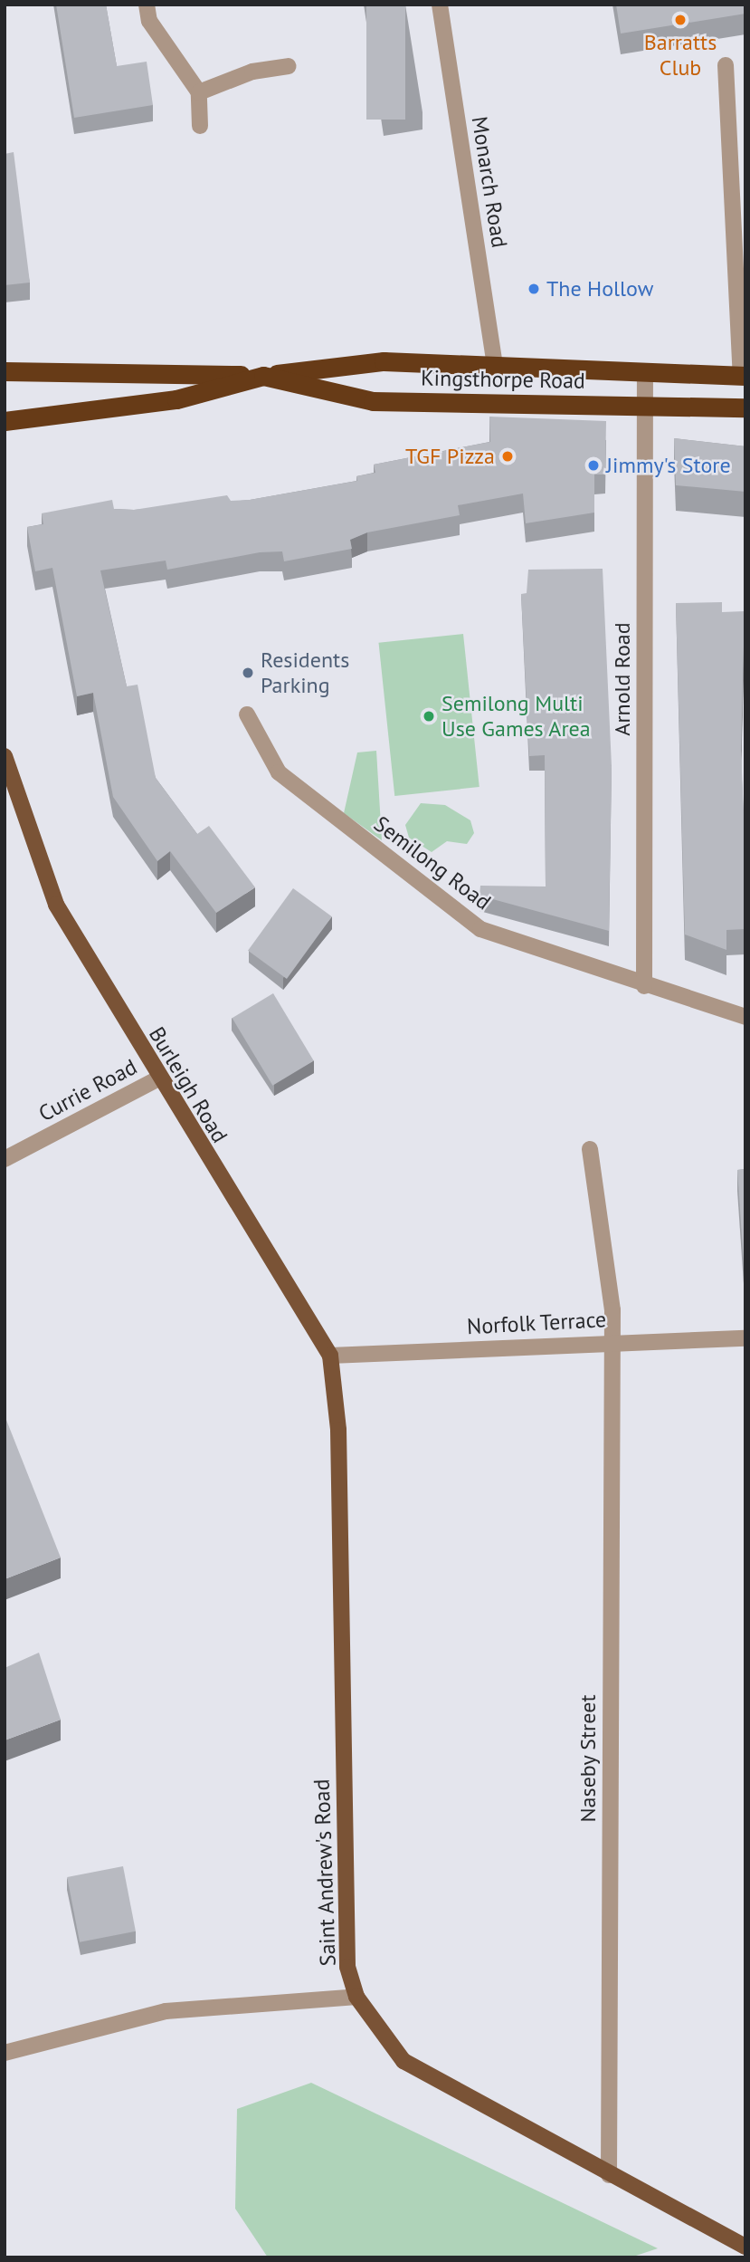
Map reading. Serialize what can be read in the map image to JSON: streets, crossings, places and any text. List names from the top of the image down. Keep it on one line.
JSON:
{"streets":{"highway":["Kingsthorpe Road"],"main road":["Burleigh Road","Saint Andrew's Road"],"street":["Monarch Road","Arnold Road","Semilong Road","Currie Road","Norfolk Terrace","Naseby Street"]},"crossings":[["Monarch Road","Kingsthorpe Road"],["Kingsthorpe Road","Arnold Road"],["Arnold Road","Semilong Road"],["Burleigh Road","Currie Road"],["Burleigh Road","Norfolk Terrace"],["Burleigh Road","Saint Andrew's Road"],["Norfolk Terrace","Naseby Street"],["Naseby Street","Saint Andrew's Road"]],"places":["Barratts Club","The Hollow","TGF Pizza","Jimmy's Store","Residents Parking","Semilong Multi Use Games Area"]}
